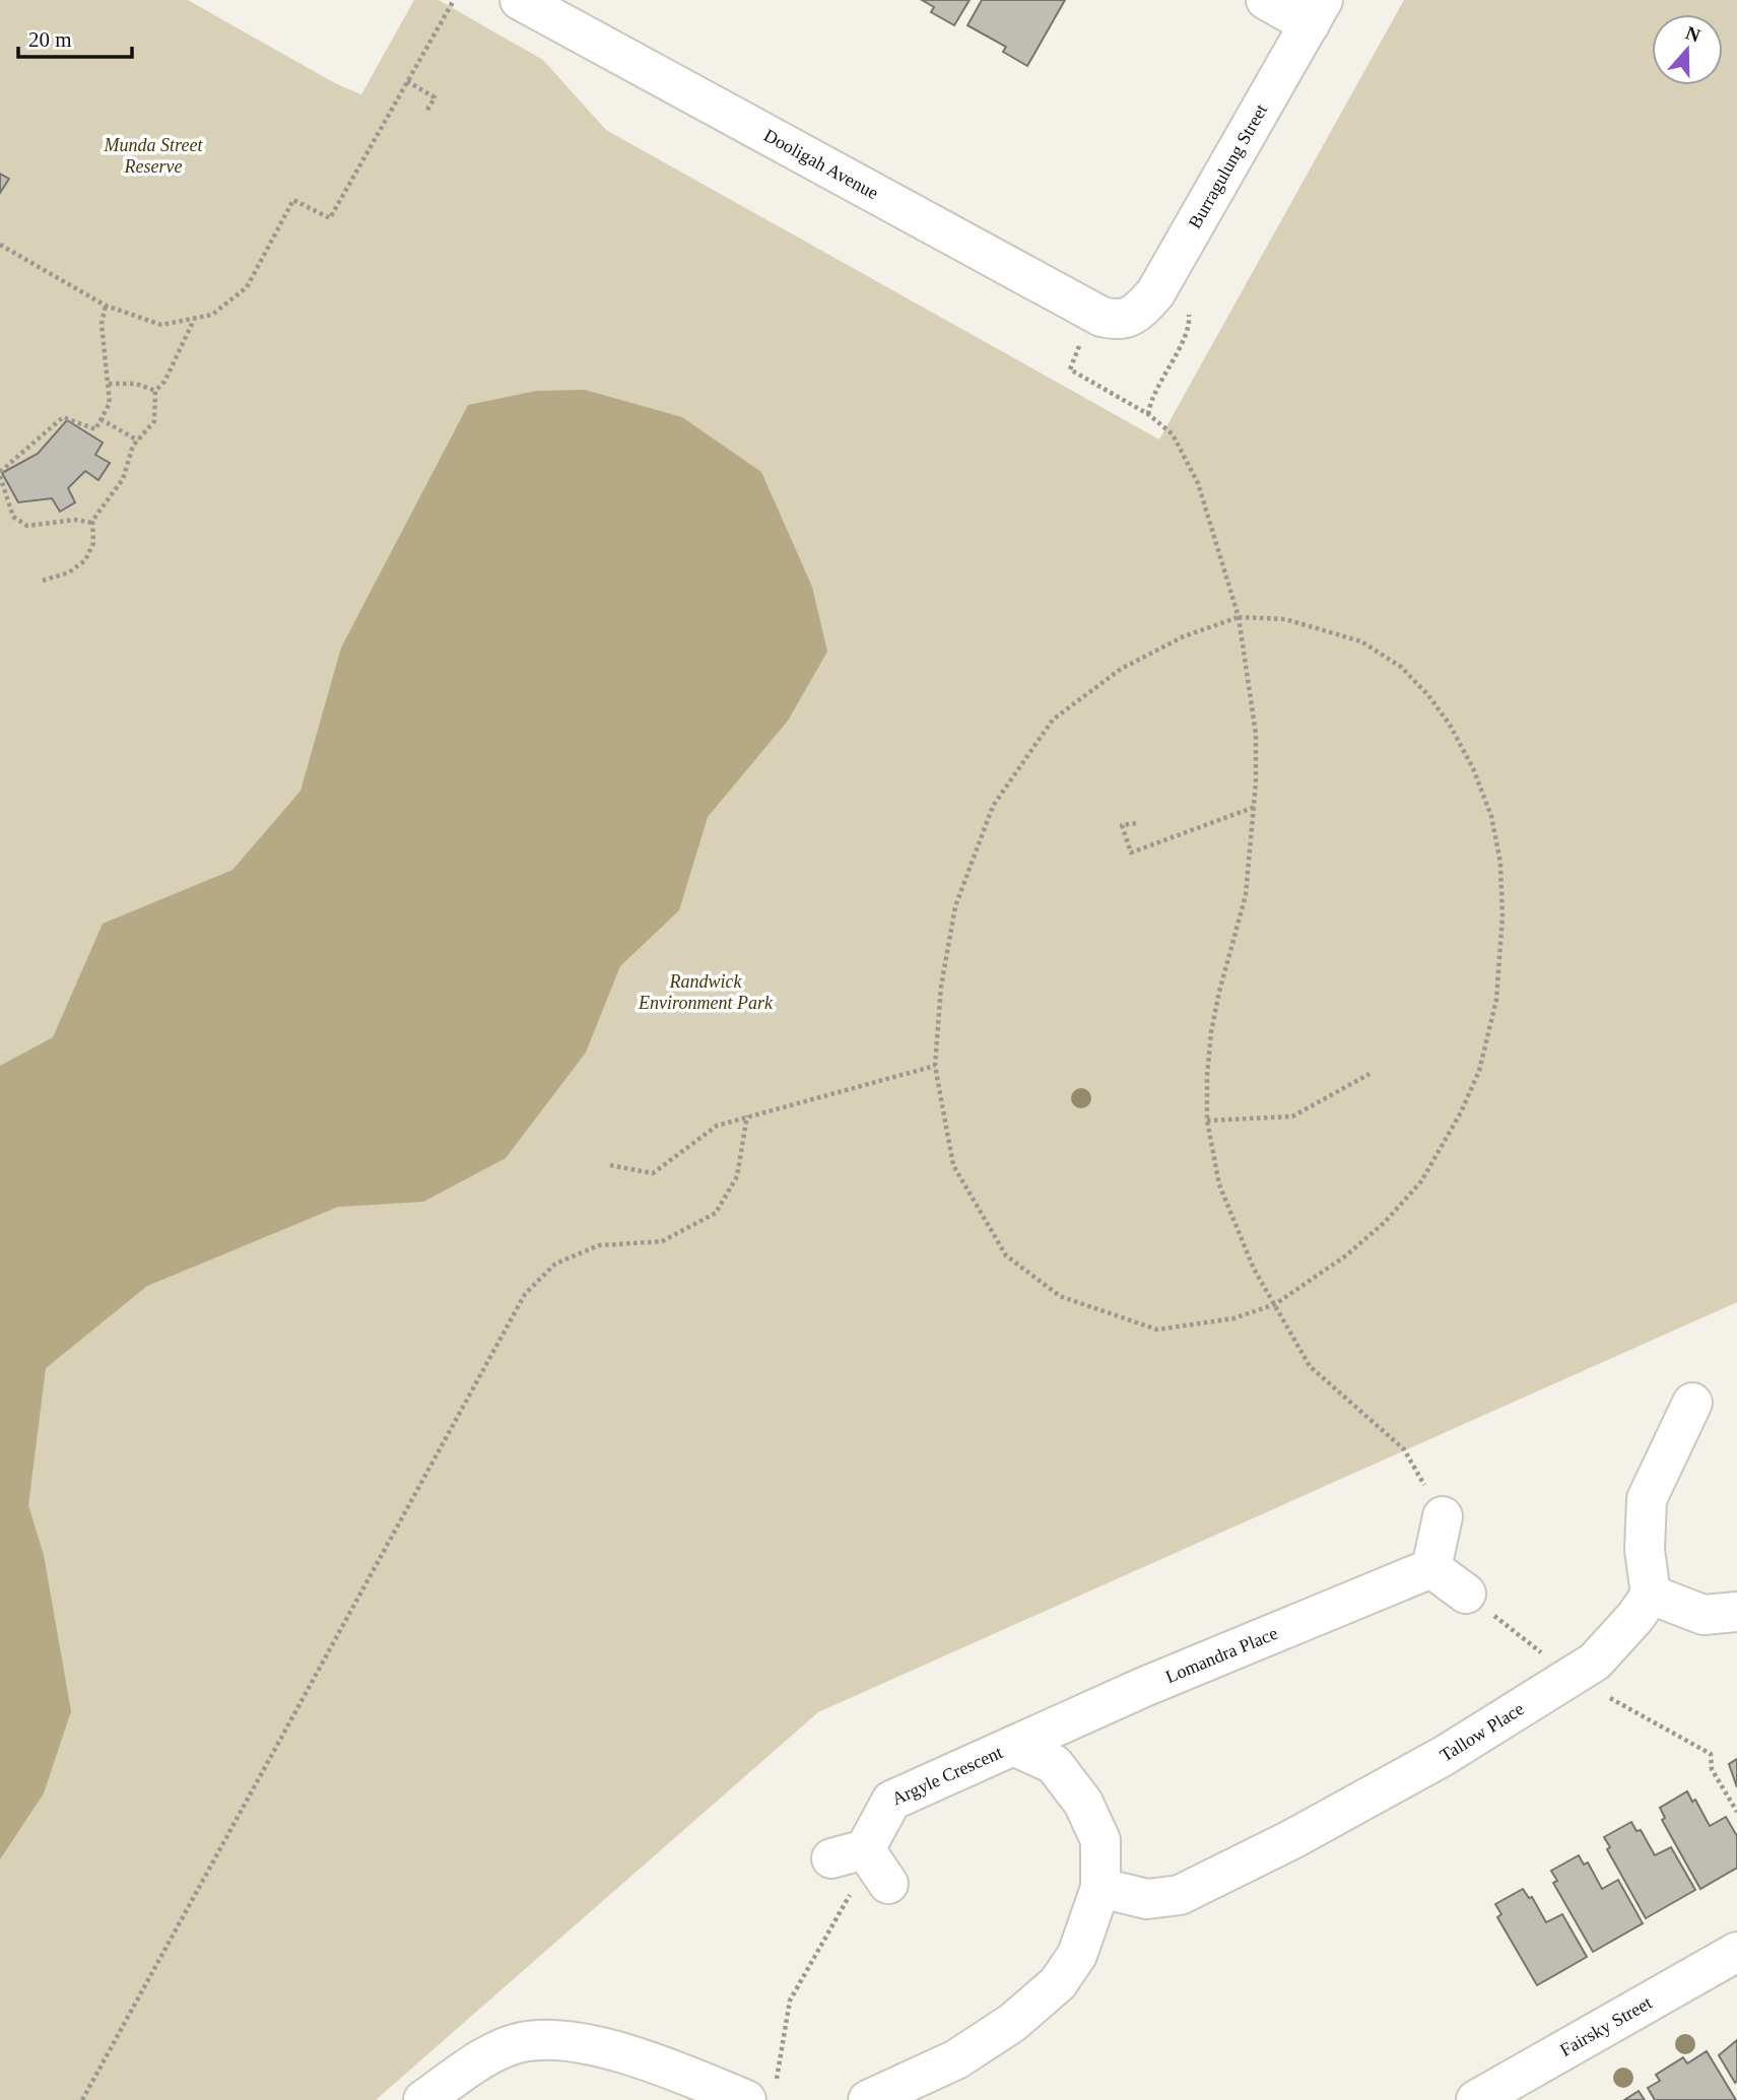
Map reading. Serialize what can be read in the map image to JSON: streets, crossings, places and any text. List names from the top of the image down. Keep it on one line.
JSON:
{"streets":{"street":["Dooligah Avenue","Burragulung Street","Lomandra Place","Tallow Place","Argyle Crescent","Fairsky Street"]},"crossings":[["Dooligah Avenue","Burragulung Street"],["Lomandra Place","Argyle Crescent"],["Tallow Place","Argyle Crescent"]],"parks":["Munda Street Reserve","Randwick Environment Park"],"scale_bar":"20 m","north":"top"}
